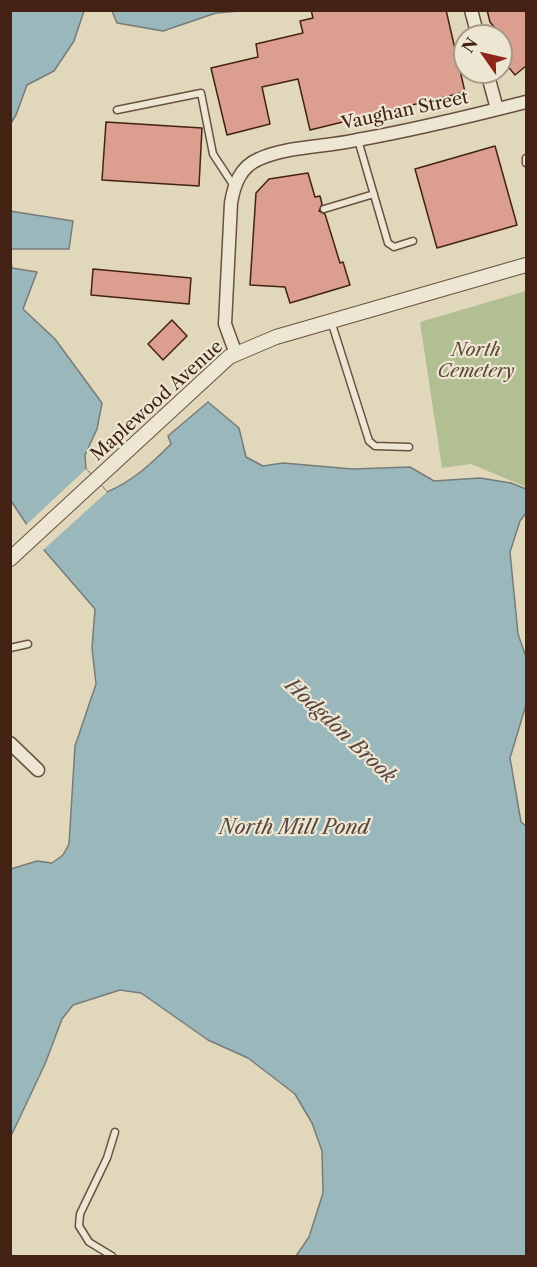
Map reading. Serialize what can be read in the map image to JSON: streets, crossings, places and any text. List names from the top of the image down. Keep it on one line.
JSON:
{"streets":{"street":["Vaughan Street","Maplewood Avenue"]},"water":["Hodgdon Brook","North Mill Pond"],"parks":["North Cemetery"],"north":"top left"}
